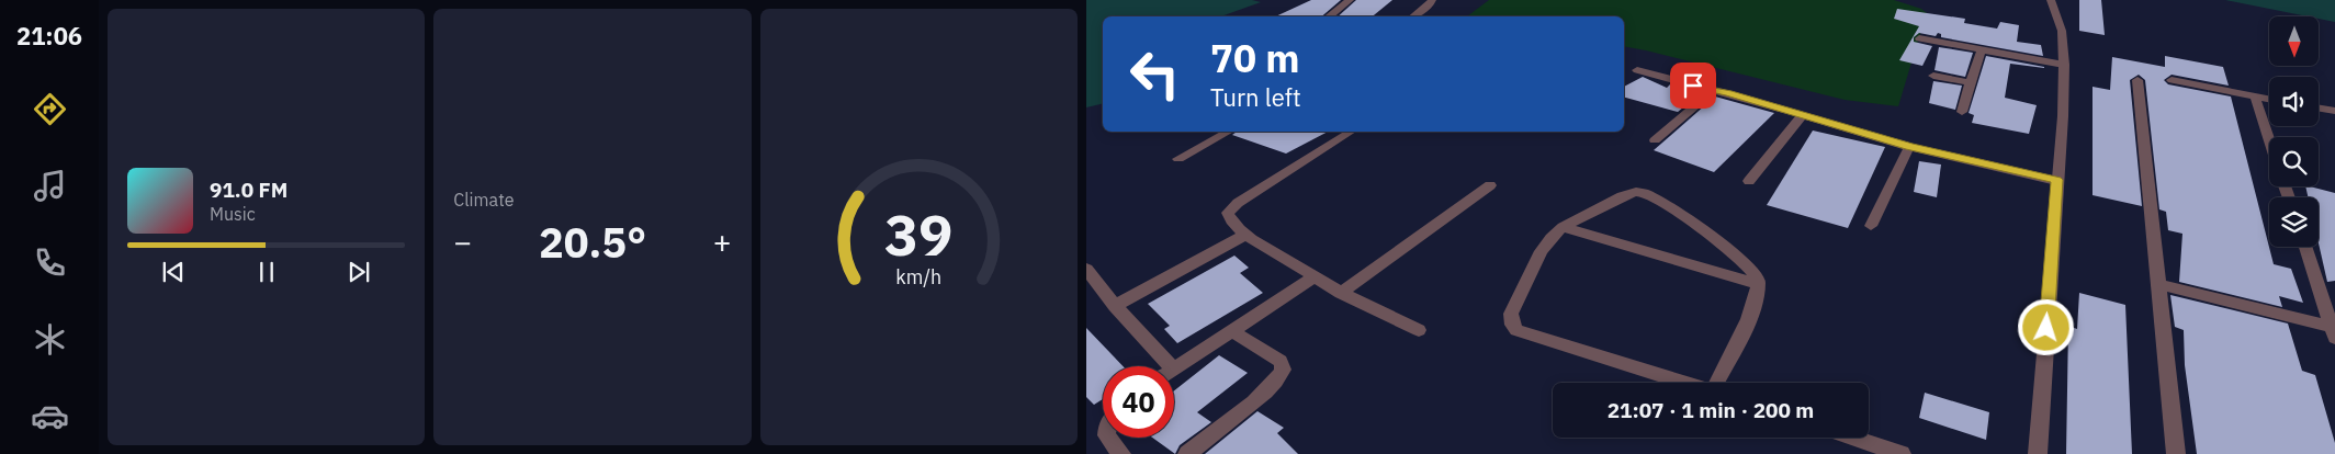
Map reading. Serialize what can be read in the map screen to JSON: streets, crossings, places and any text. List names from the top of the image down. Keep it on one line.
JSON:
{"north":"bottom","page":{"tabs":"21:06","tile":"Climate","turn":["70 m","Turn left"],"song":["91.0 FM","Music"],"heat":["−","20.5°","+"],"limit":"40","trip":"21:07 · 1 min · 200 m","gauge":["39","km/h"]}}
